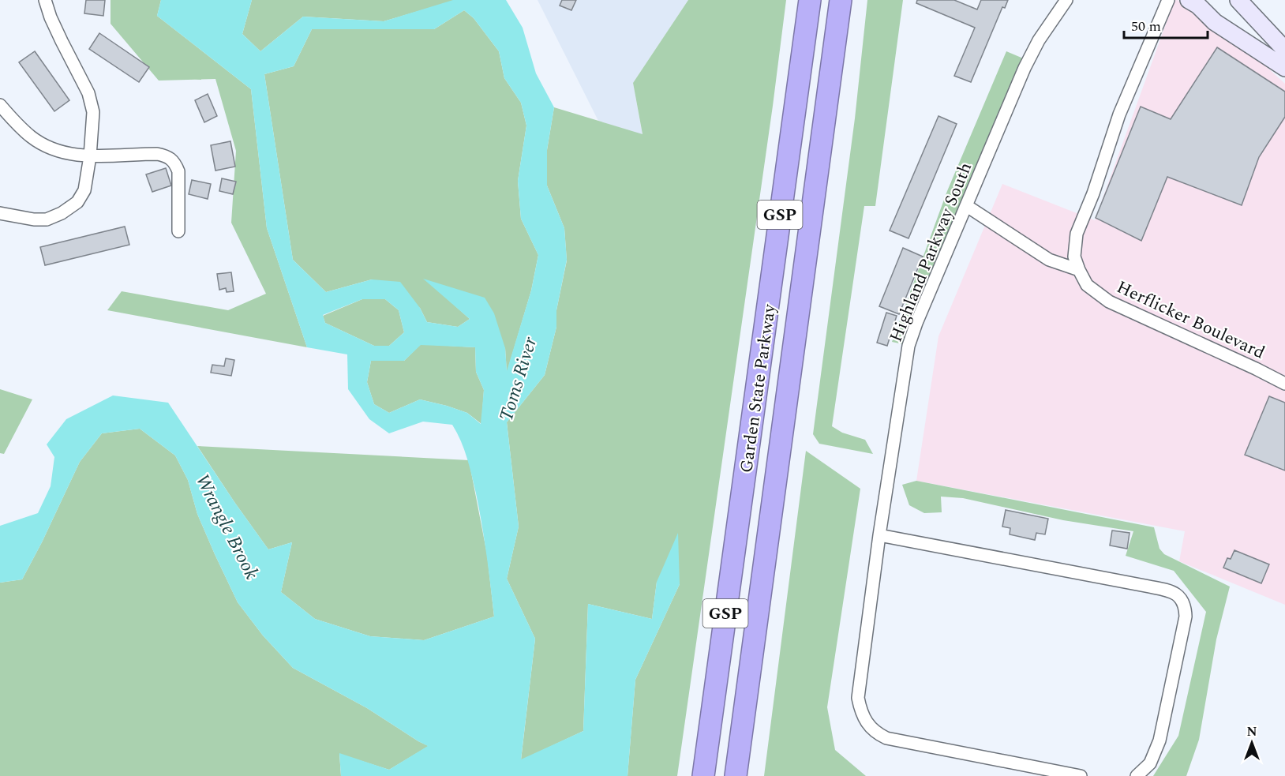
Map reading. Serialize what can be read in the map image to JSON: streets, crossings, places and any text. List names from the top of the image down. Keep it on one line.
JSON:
{"streets":{"highway":["GSP","Garden State Parkway"],"street":["Highland Parkway South","Herflicker Boulevard"]},"water":["Toms River","Wrangle Brook"],"scale_bar":"50 m","north":"top"}
